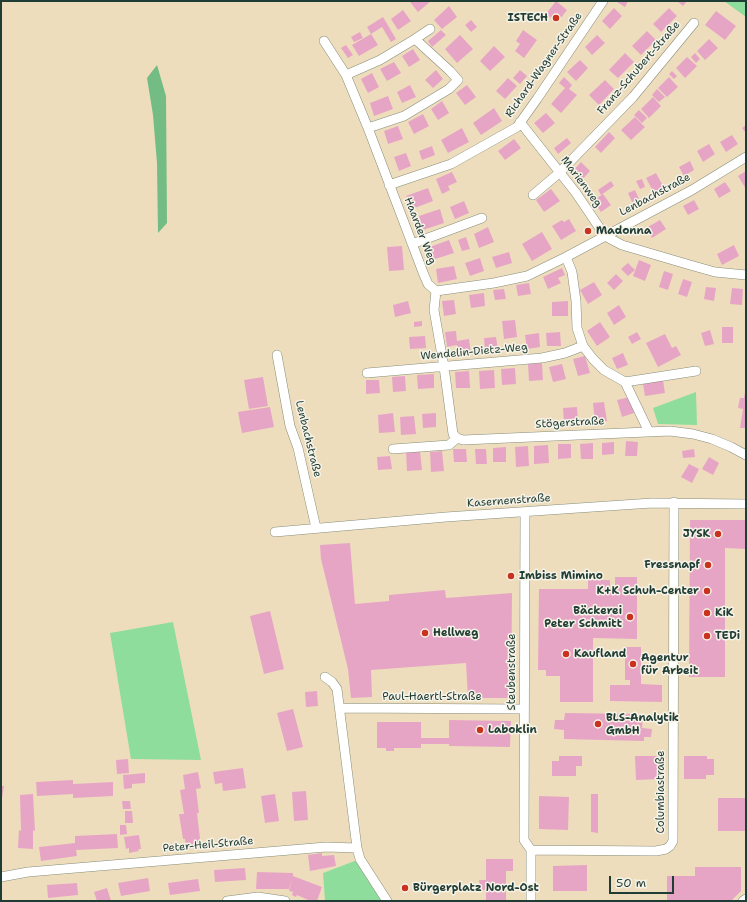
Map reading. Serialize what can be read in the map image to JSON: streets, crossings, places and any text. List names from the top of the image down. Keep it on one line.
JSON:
{"streets":{"street":["Richard-Wagner-Straße","Franz-Schubert-Straße","Marienweg","Lenbachstraße","Haarder Weg","Wendelin-Dietz-Weg","Stögerstraße","Kasernenstraße","Steubenstraße","Paul-Haertl-Straße","Columbiastraße","Peter-Heil-Straße"]},"crossings":[["Richard-Wagner-Straße","Marienweg"],["Richard-Wagner-Straße","Haarder Weg"],["Franz-Schubert-Straße","Marienweg"],["Marienweg","Lenbachstraße"],["Lenbachstraße","Haarder Weg"],["Lenbachstraße","Kasernenstraße"],["Kasernenstraße","Steubenstraße"],["Kasernenstraße","Columbiastraße"],["Steubenstraße","Paul-Haertl-Straße"],["Steubenstraße","Columbiastraße"]],"places":["ISTECH","Madonna","JYSK","Fressnapf","Imbiss Mimino","K+K Schuh-Center","KiK","Bäckerei Peter Schmitt","Hellweg","TEDi","Kaufland","Agentur für Arbeit","BLS-Analytik GmbH","Laboklin","Bürgerplatz Nord-Ost"],"scale_bar":"50 m"}
